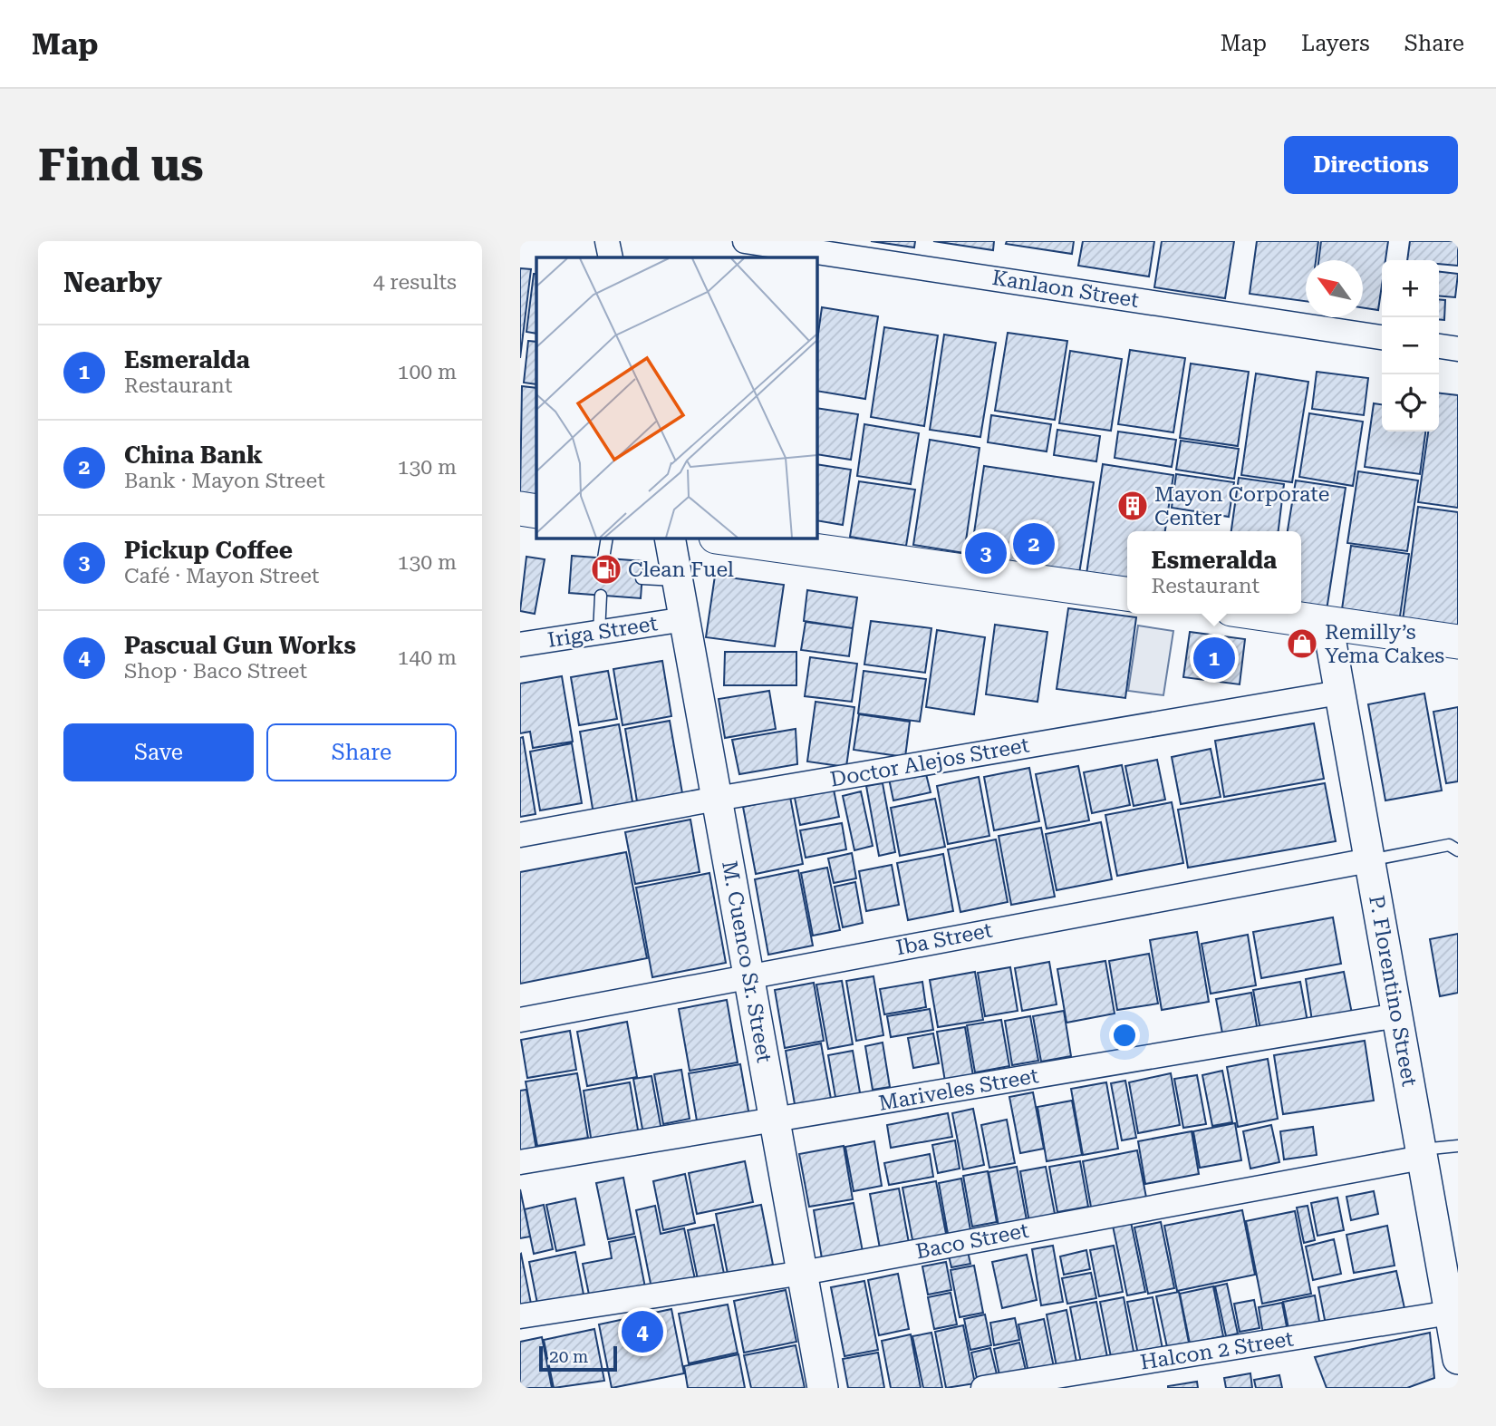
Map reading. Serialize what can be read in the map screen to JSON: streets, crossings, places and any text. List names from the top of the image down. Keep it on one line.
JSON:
{"streets":{"street":["Kanlaon Street","Iriga Street","Doctor Alejos Street","Iba Street","M. Cuenco Sr. Street","P. Florentino Street","Mariveles Street","Baco Street","Halcon 2 Street"]},"crossings":[["Iriga Street","M. Cuenco Sr. Street"],["Doctor Alejos Street","M. Cuenco Sr. Street"],["Doctor Alejos Street","P. Florentino Street"],["Iba Street","M. Cuenco Sr. Street"],["Iba Street","P. Florentino Street"],["M. Cuenco Sr. Street","Mariveles Street"],["M. Cuenco Sr. Street","Baco Street"],["P. Florentino Street","Mariveles Street"],["P. Florentino Street","Baco Street"],["P. Florentino Street","Halcon 2 Street"]],"places":{"building":["Mayon Corporate Center"],"fuel station":["Clean Fuel"],"shop":["Remilly’s Yema Cakes"]},"scale_bar":"20 m","north":"top left","page":{"header":"Map","nav":["Map","Layers","Share"],"buttons":["Directions",["Save","Share"]],"title":"Find us","heading":["Nearby","4 results"],"map_buttons":["+","−"],"list":[{"mark":"1","name":"Esmeralda","note":"Restaurant","value":"100 m"},{"mark":"2","name":"China Bank","note":"Bank · Mayon Street","value":"130 m"},{"mark":"3","name":"Pickup Coffee","note":"Café · Mayon Street","value":"130 m"},{"mark":"4","name":"Pascual Gun Works","note":"Shop · Baco Street","value":"140 m"}],"pins":["2","3","1","4"],"popup":["Esmeralda","Restaurant"],"scale":"20 m"}}
